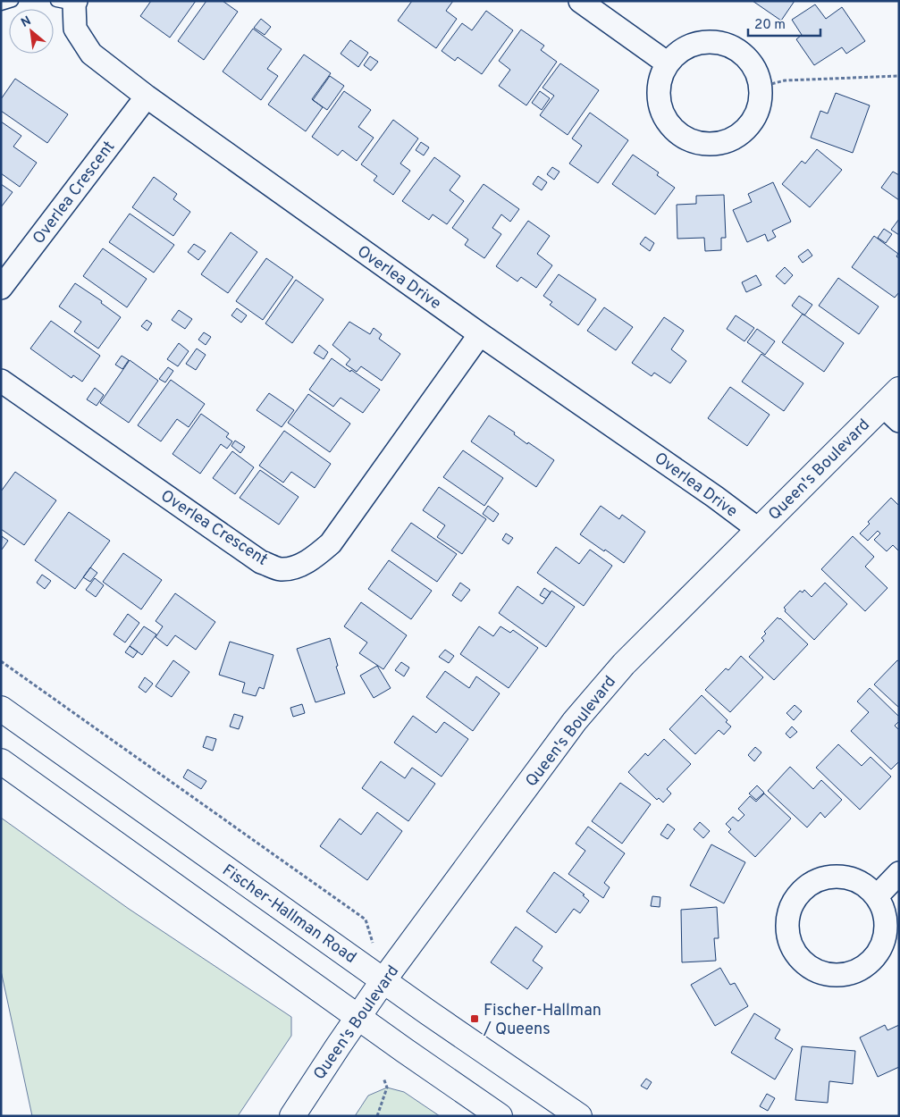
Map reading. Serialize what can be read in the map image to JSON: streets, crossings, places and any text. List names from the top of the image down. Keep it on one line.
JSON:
{"streets":{"main road":["Queen's Boulevard","Fischer-Hallman Road"],"street":["Overlea Crescent","Overlea Drive"]},"crossings":[["Overlea Crescent","Overlea Drive"],["Overlea Drive","Queen's Boulevard"],["Queen's Boulevard","Fischer-Hallman Road"]],"places":{"transit":["Fischer-Hallman / Queens"]},"scale_bar":"20 m","north":"top left"}
